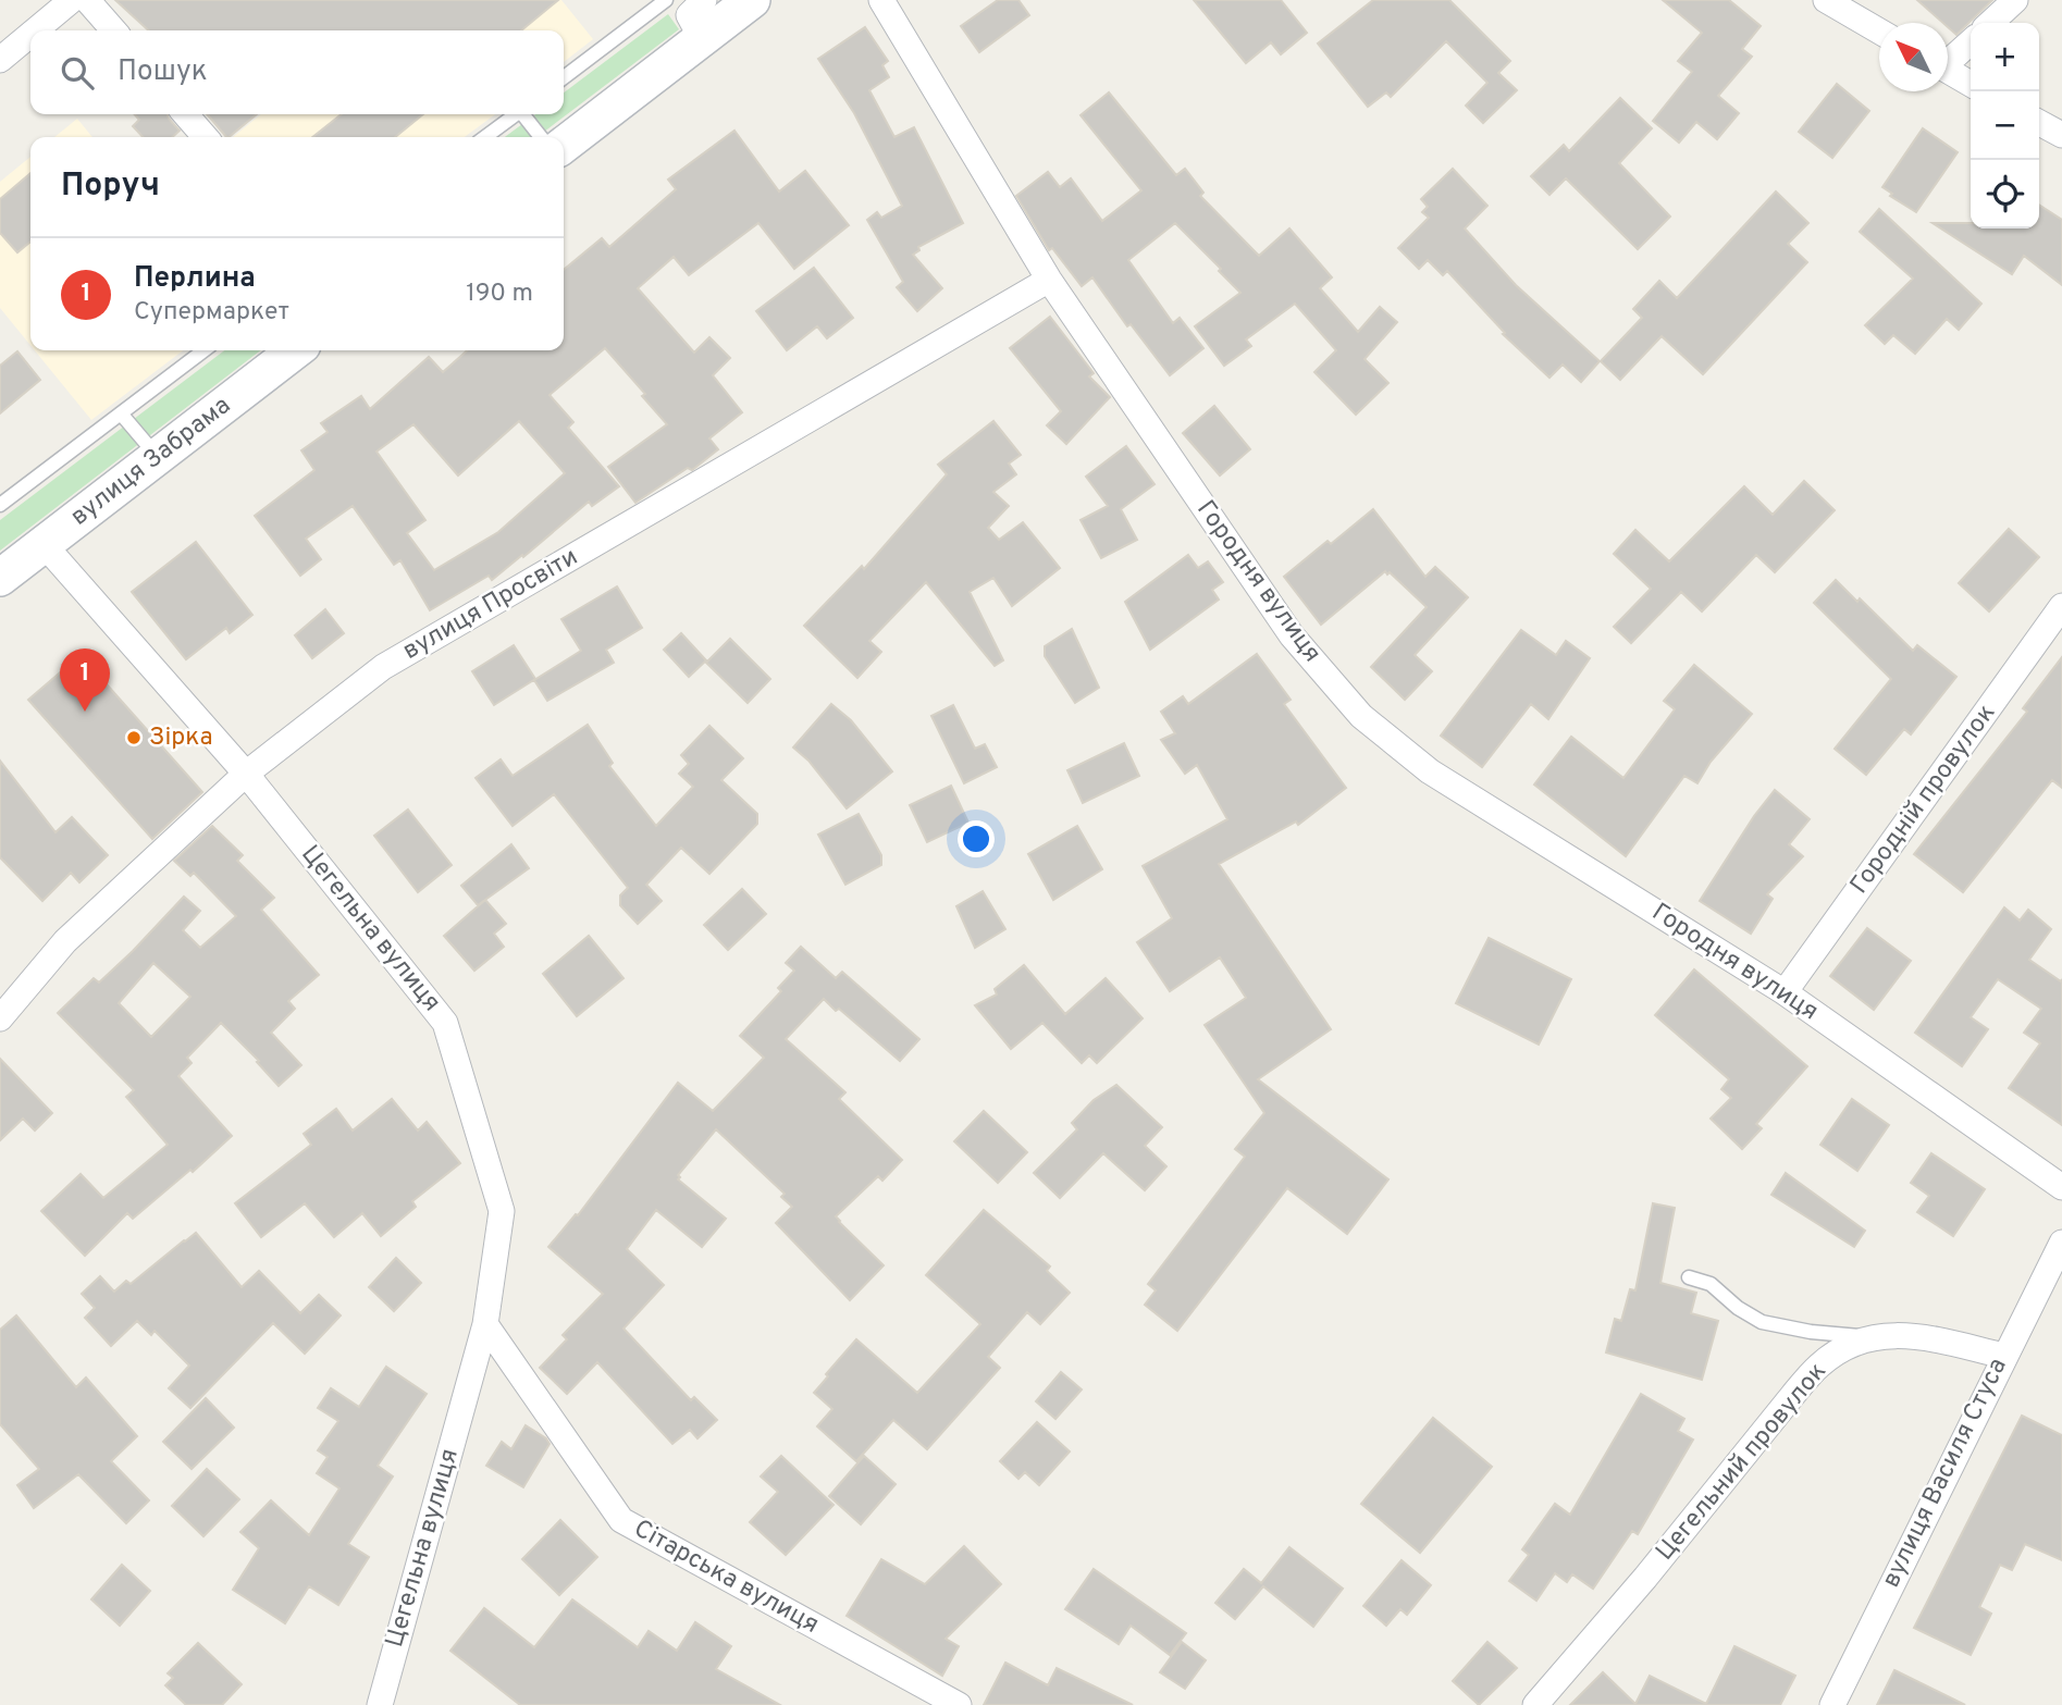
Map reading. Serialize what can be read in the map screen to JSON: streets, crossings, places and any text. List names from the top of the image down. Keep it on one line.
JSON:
{"streets":{"main road":["вулиця Забрама"],"street":["Городня вулиця","вулиця Просвіти","Городній провулок","Цегельна вулиця","Цегельний провулок","вулиця Василя Стуса","Сітарська вулиця"]},"crossings":[["вулиця Забрама","Цегельна вулиця"],["Городня вулиця","вулиця Просвіти"],["Городня вулиця","Городній провулок"],["вулиця Просвіти","Цегельна вулиця"],["Цегельна вулиця","Сітарська вулиця"],["Цегельний провулок","вулиця Василя Стуса"]],"places":["Зірка"],"north":"top left","page":{"map_buttons":["+","−"],"search":"Пошук","heading":"Поруч","list":[{"mark":"1","name":"Перлина","note":"Супермаркет","value":"190 m"}],"pins":"1"}}
